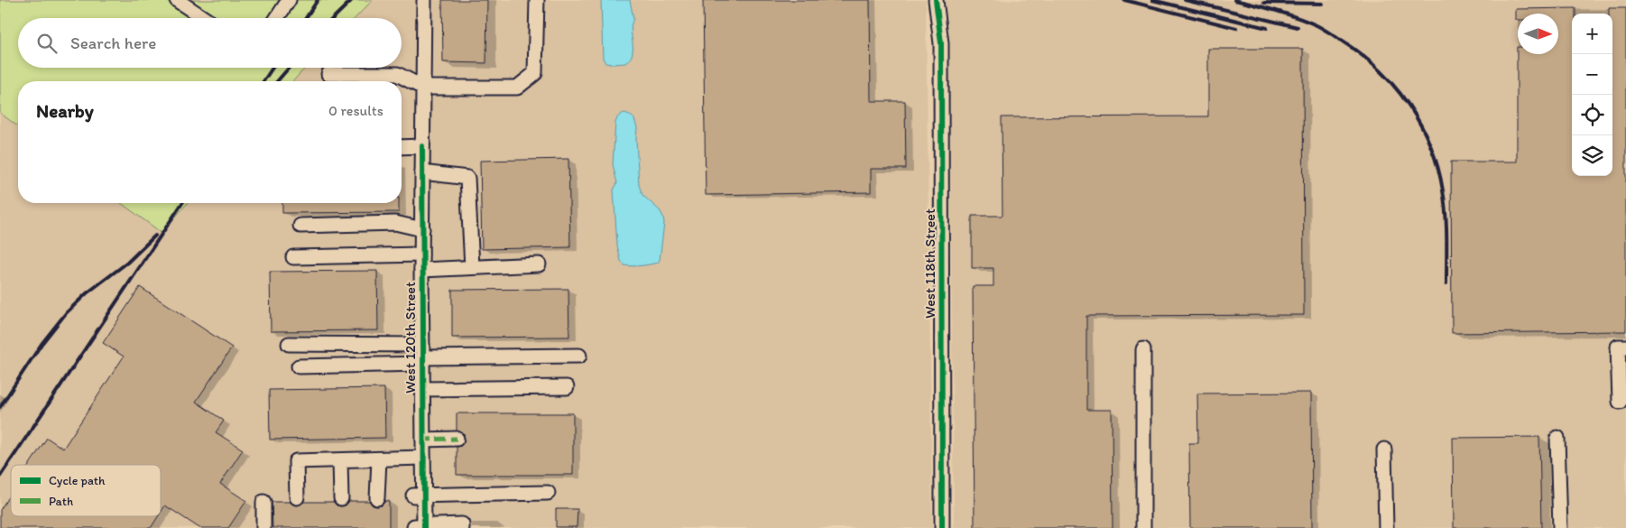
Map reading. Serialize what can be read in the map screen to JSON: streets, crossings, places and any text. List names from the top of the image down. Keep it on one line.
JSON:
{"streets":{"street":["West 118th Street","West 120th Street"]},"legend":["Cycle path","Path"],"north":"right","page":{"map_buttons":["+","−"],"search":"Search here","heading":["Nearby","0 results"]}}
